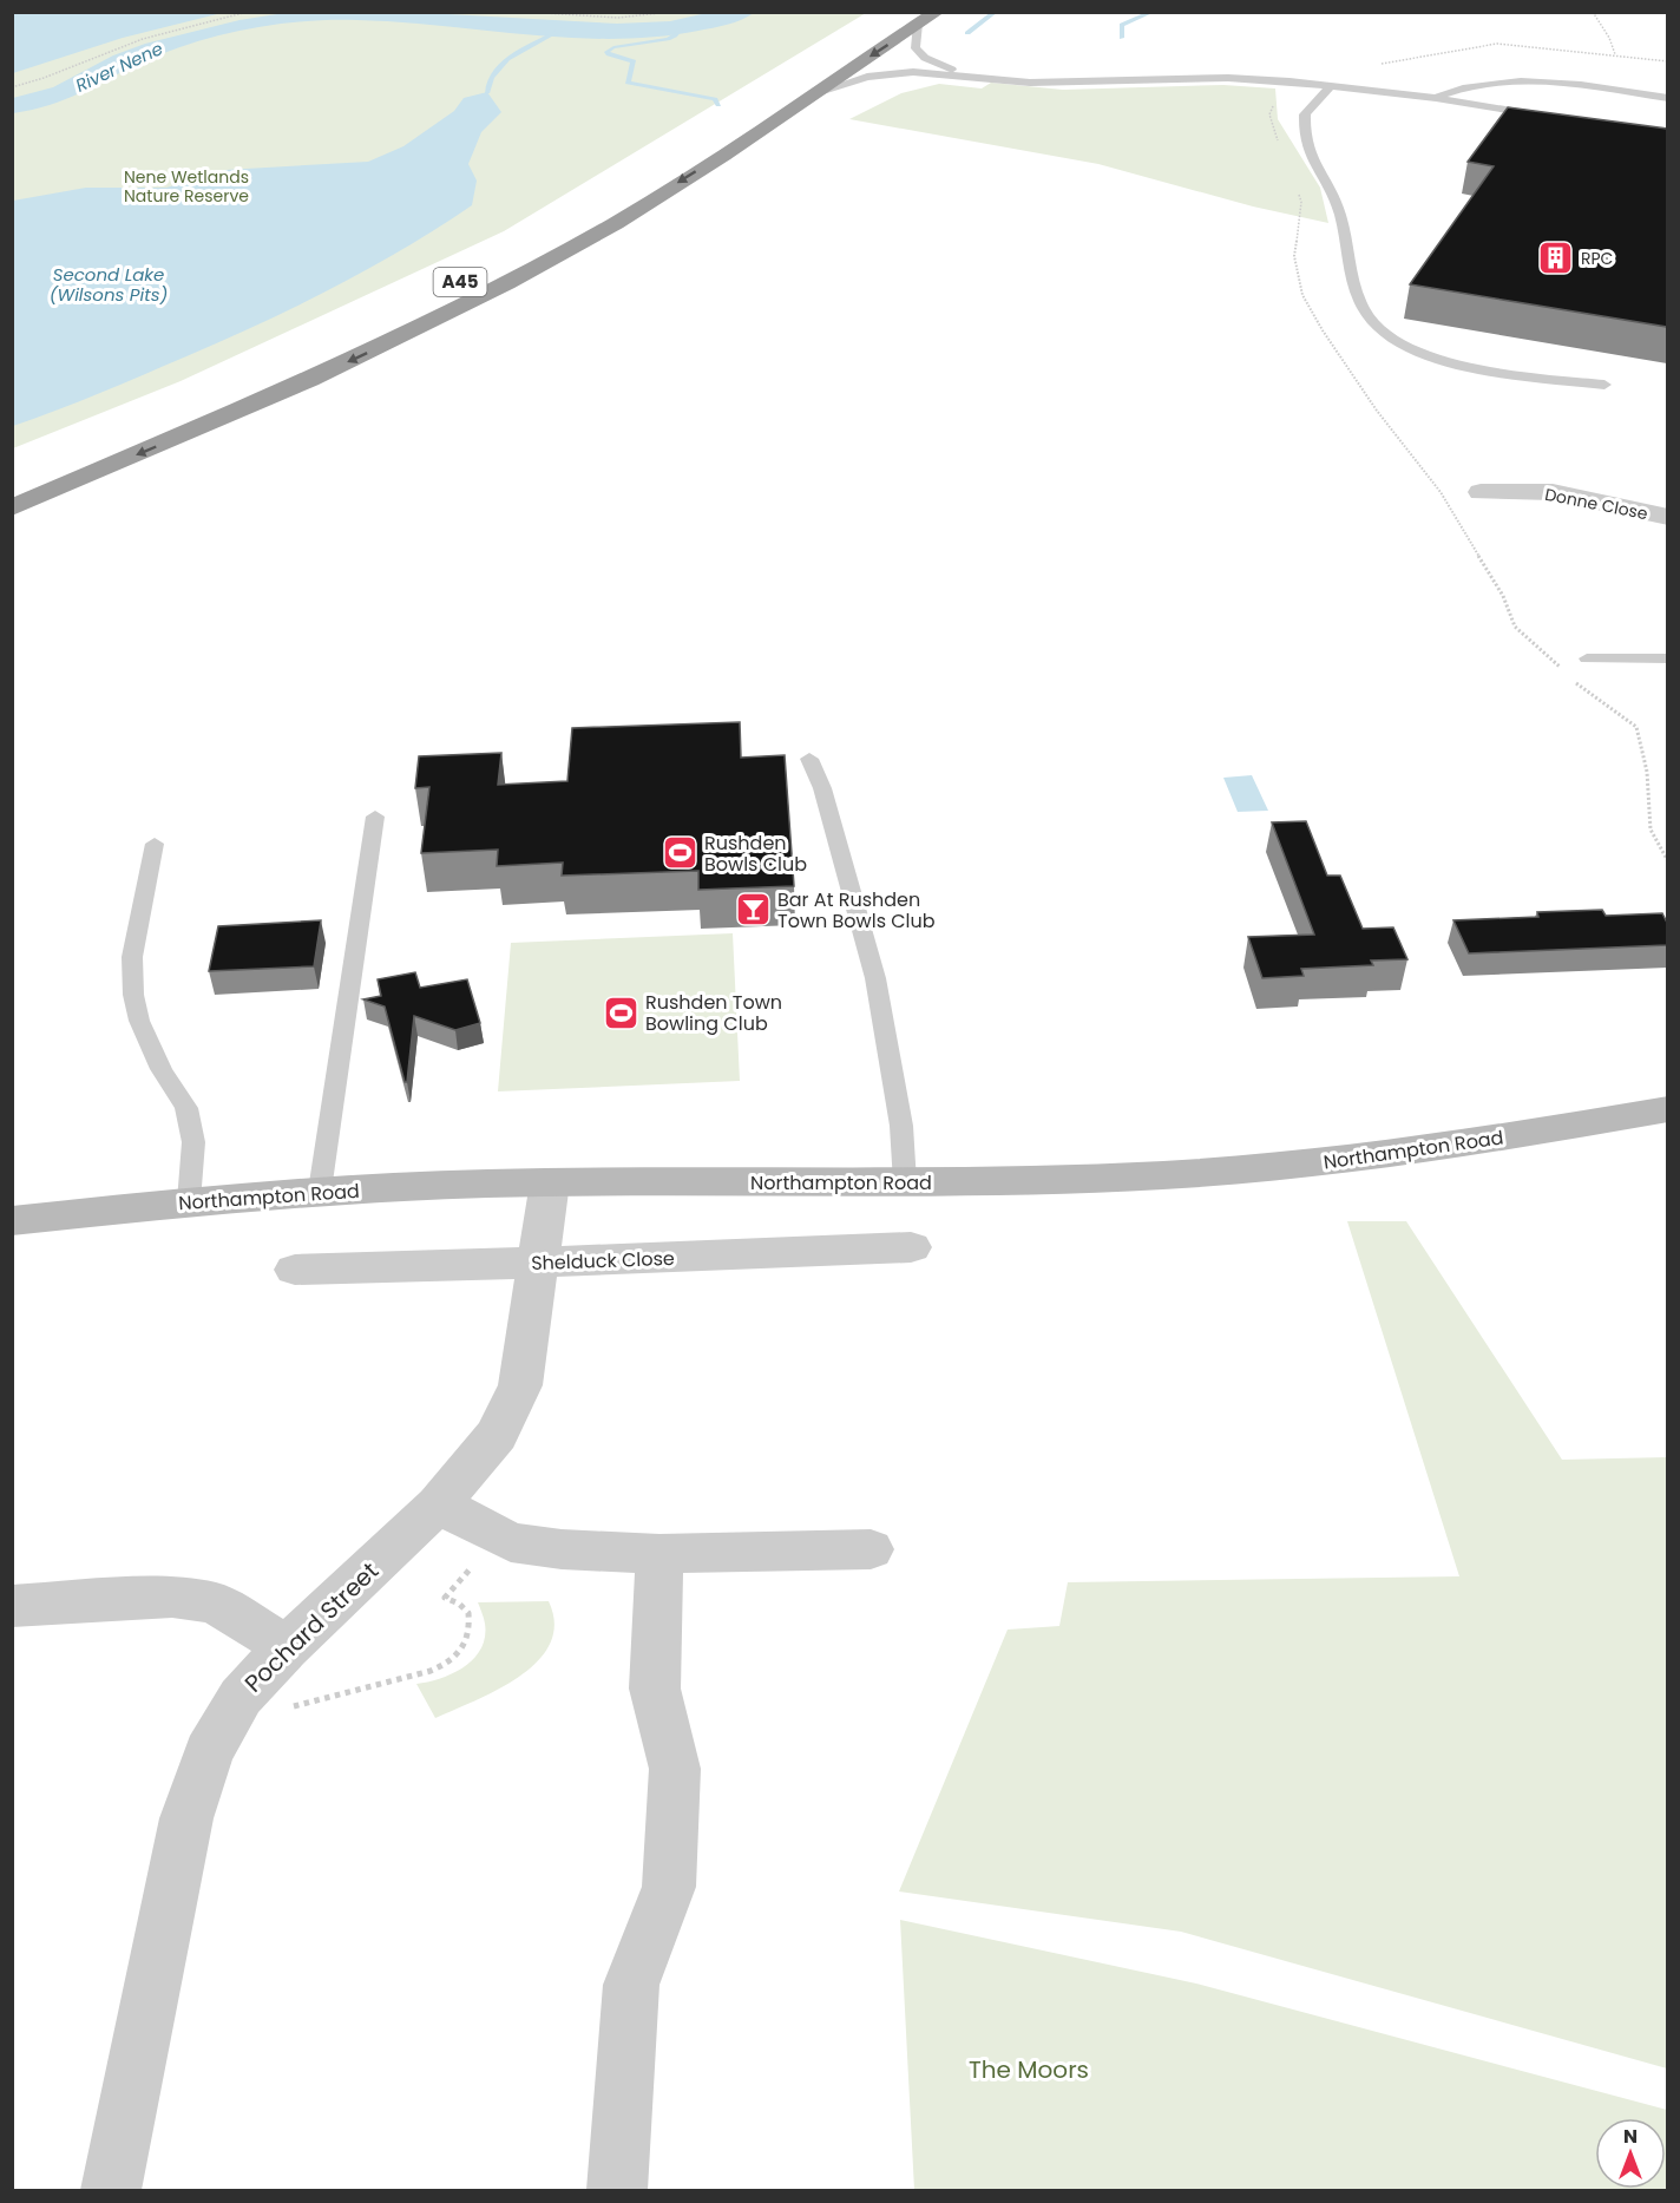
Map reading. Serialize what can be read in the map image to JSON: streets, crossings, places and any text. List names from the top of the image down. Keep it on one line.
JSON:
{"streets":{"highway":["A45"],"main road":["Northampton Road"],"street":["Donne Close","Shelduck Close","Pochard Street"]},"crossings":[["Northampton Road","Pochard Street"],["Shelduck Close","Pochard Street"]],"water":["River Nene","Second Lake (Wilsons Pits)"],"parks":["Nene Wetlands Nature Reserve","The Moors"],"places":{"building":["RPC"],"sports":["Rushden Bowls Club","Rushden Town Bowling Club"],"bar":["Bar At Rushden Town Bowls Club"]},"north":"top"}
